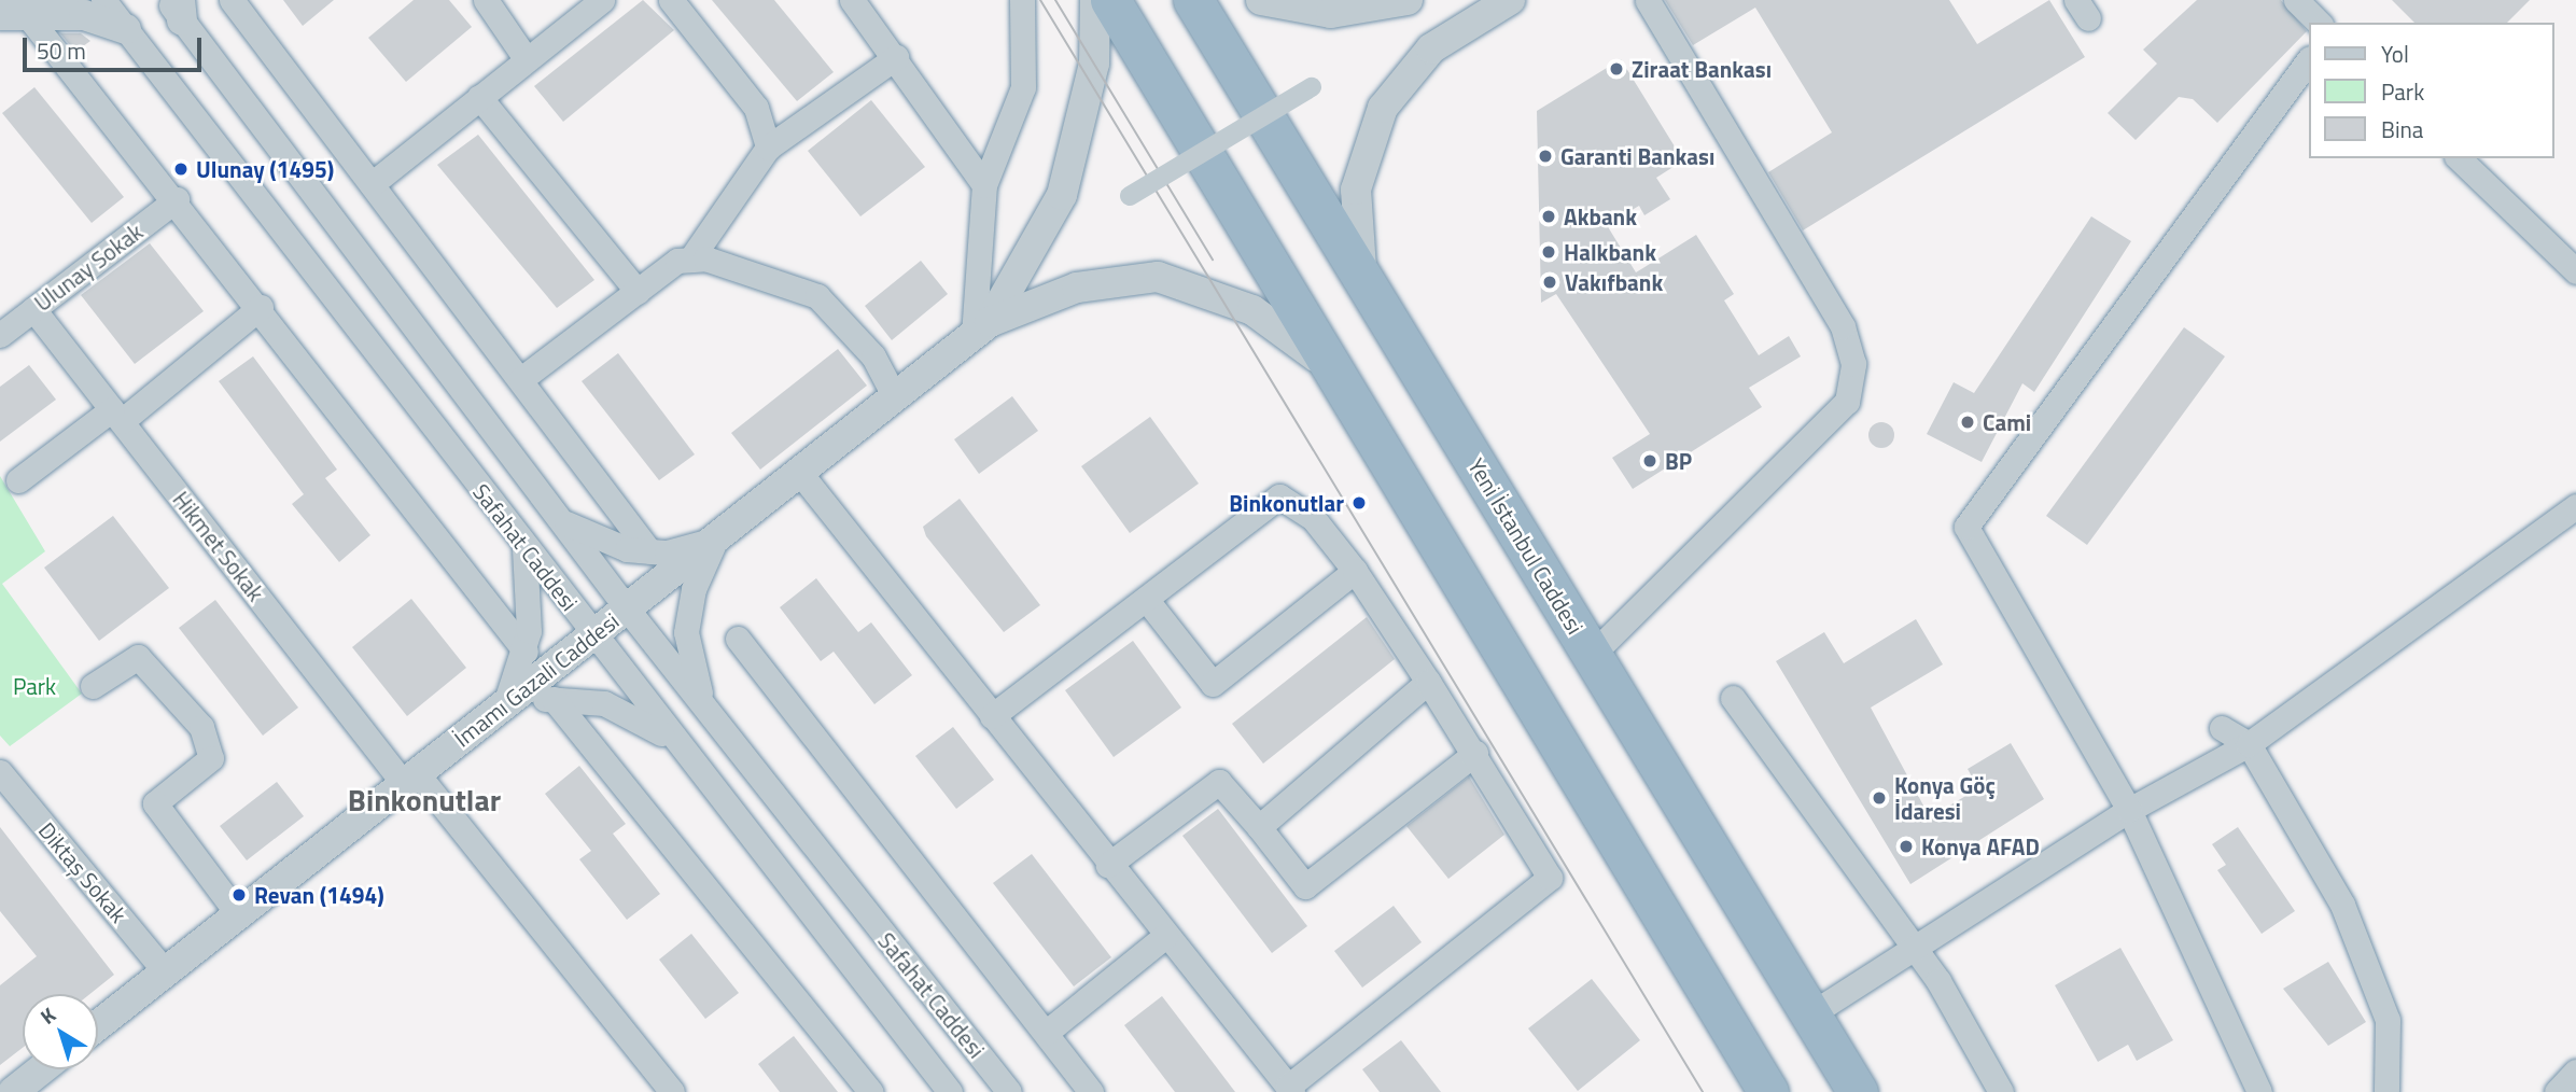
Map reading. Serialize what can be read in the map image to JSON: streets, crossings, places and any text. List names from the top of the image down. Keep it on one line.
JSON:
{"streets":{"highway":["Yeni İstanbul Caddesi"],"street":["Ulunay Sokak","Hikmet Sokak","Safahat Caddesi","İmamı Gazali Caddesi","Diktaş Sokak"]},"crossings":[["Ulunay Sokak","Hikmet Sokak"],["Hikmet Sokak","İmamı Gazali Caddesi"],["Safahat Caddesi","İmamı Gazali Caddesi"],["İmamı Gazali Caddesi","Diktaş Sokak"]],"districts":["Binkonutlar"],"parks":["Park"],"places":["Ziraat Bankası","Garanti Bankası","Ulunay (1495)","Akbank","Halkbank","Vakıfbank","Cami","BP","Binkonutlar","Konya Göç İdaresi","Konya AFAD","Revan (1494)"],"legend":["Yol","Park","Bina"],"scale_bar":"50 m","north":"top left"}
